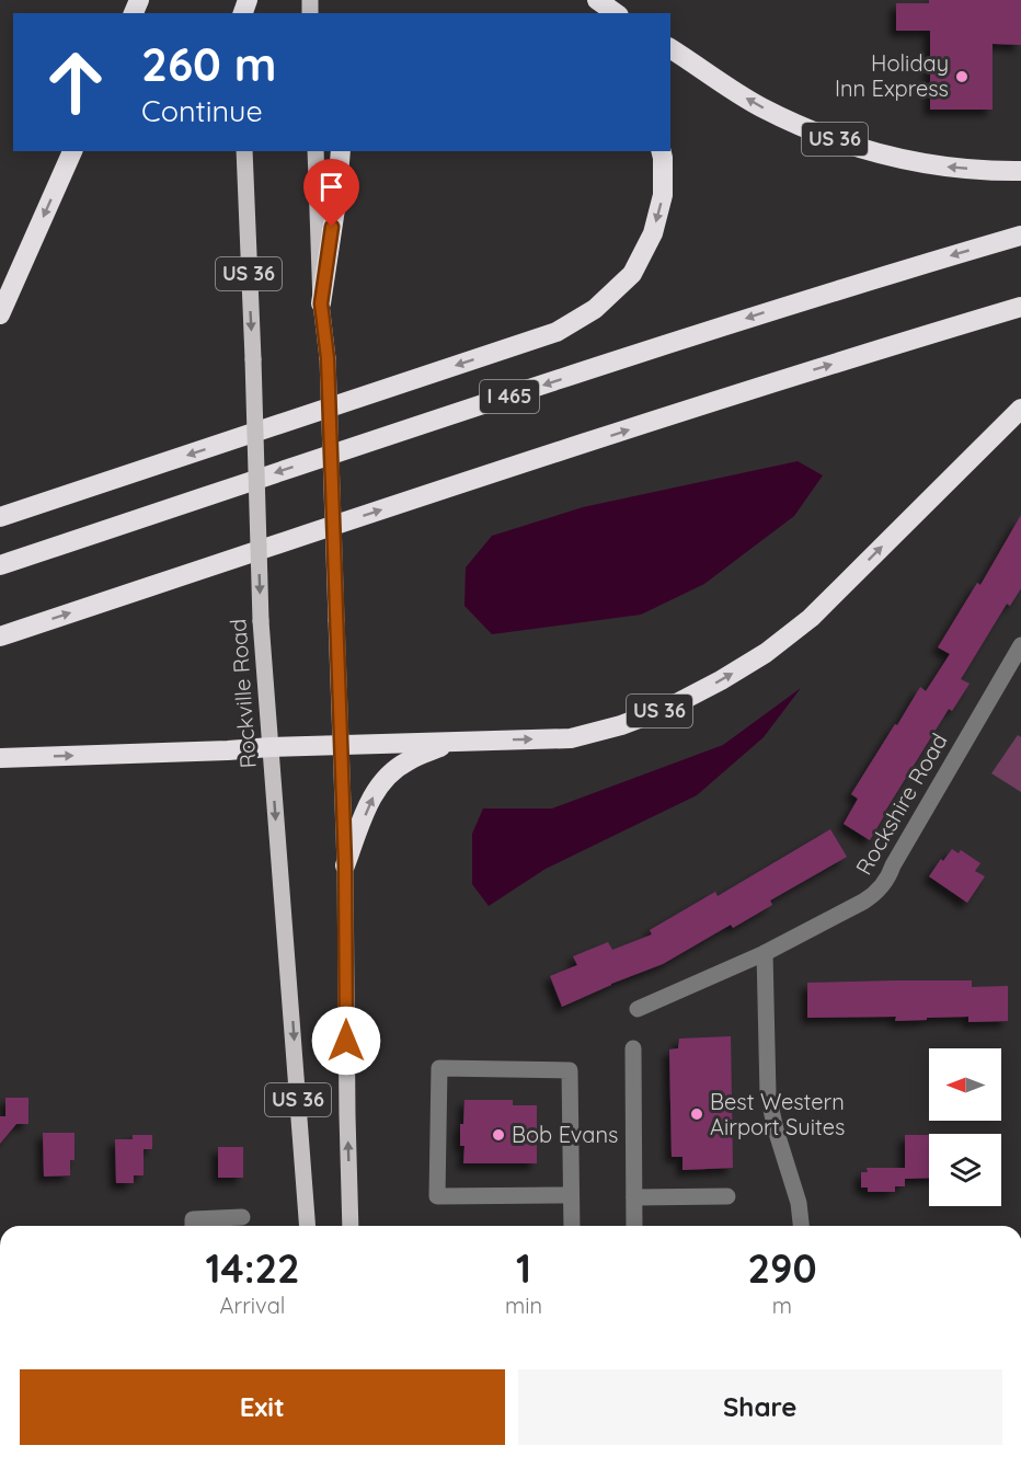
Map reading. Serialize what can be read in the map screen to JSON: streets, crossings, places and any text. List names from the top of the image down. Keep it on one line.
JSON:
{"streets":{"highway":["US 36","I 465"],"main road":["Rockville Road"],"street":["Rockshire Road"]},"places":["Holiday Inn Express","Best Western Airport Suites","Bob Evans"],"north":"left","page":{"turn":["260 m","Continue"],"eta":["14:22","Arrival","1","min","290","m"],"buttons":["Exit","Share"]}}
